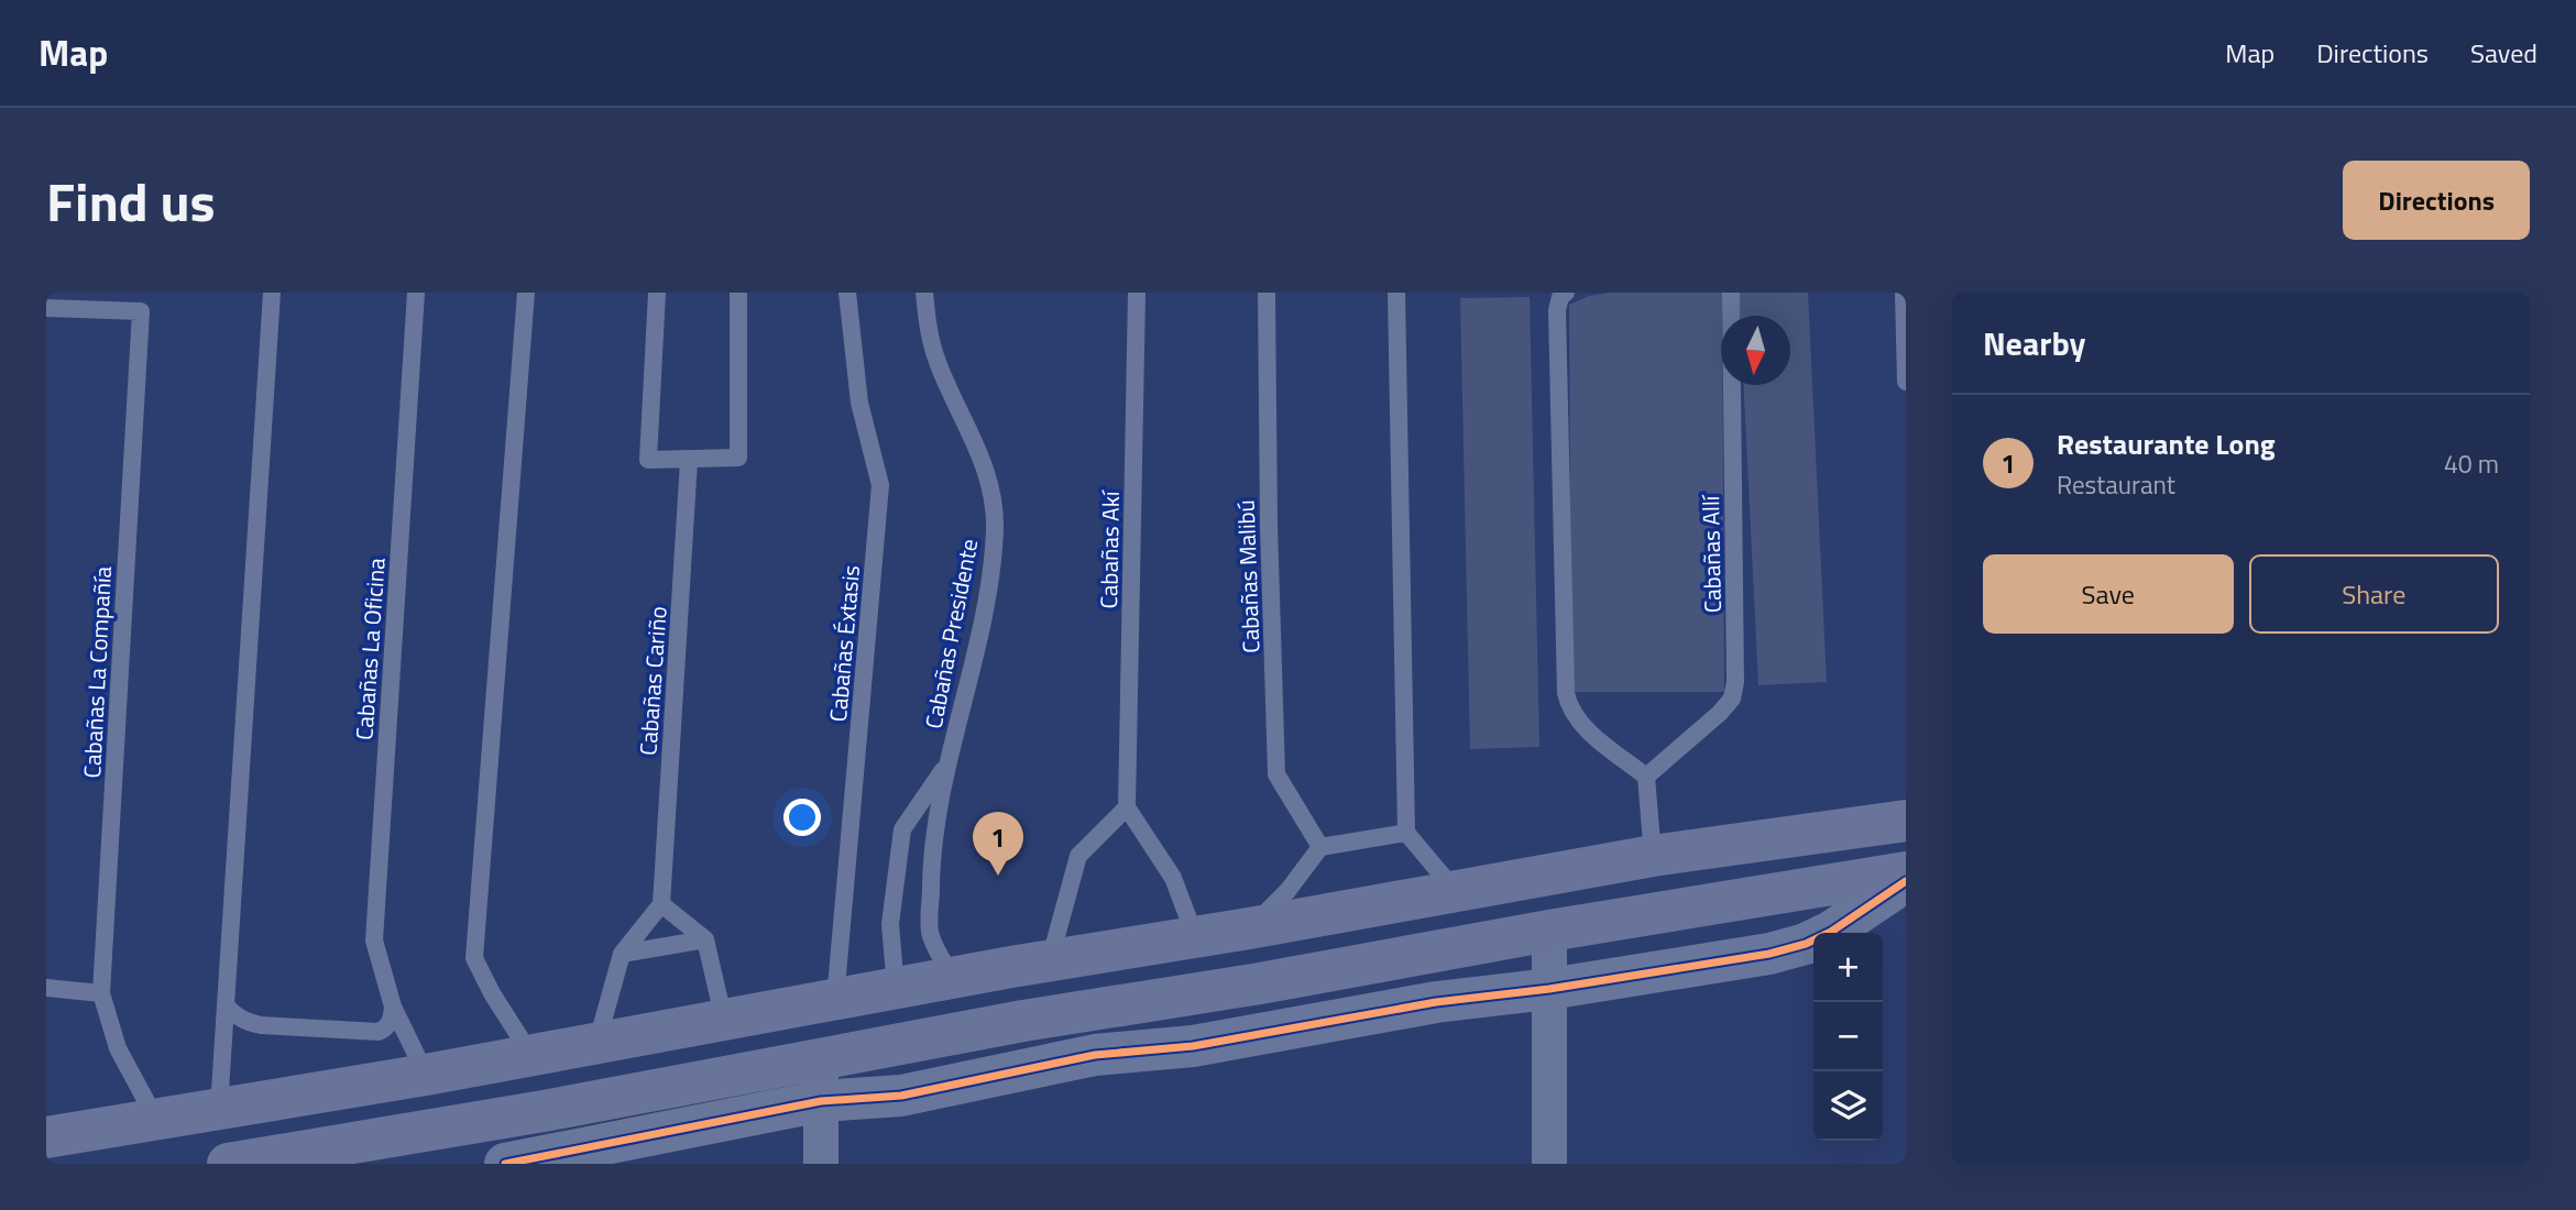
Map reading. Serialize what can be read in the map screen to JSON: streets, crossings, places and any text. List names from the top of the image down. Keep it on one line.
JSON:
{"streets":{"lane":["Cabañas Akí","Cabañas Allí","Cabañas Malibú","Cabañas Presidente","Cabañas Éxtasis","Cabañas La Oficina","Cabañas La Compañía","Cabañas Cariño"]},"north":"bottom","page":{"header":"Map","nav":["Map","Directions","Saved"],"title":"Find us","buttons":["Directions",["Save","Share"]],"heading":"Nearby","list":[{"mark":"1","name":"Restaurante Long","note":"Restaurant","value":"40 m"}],"pins":"1","map_buttons":["+","−"]}}
